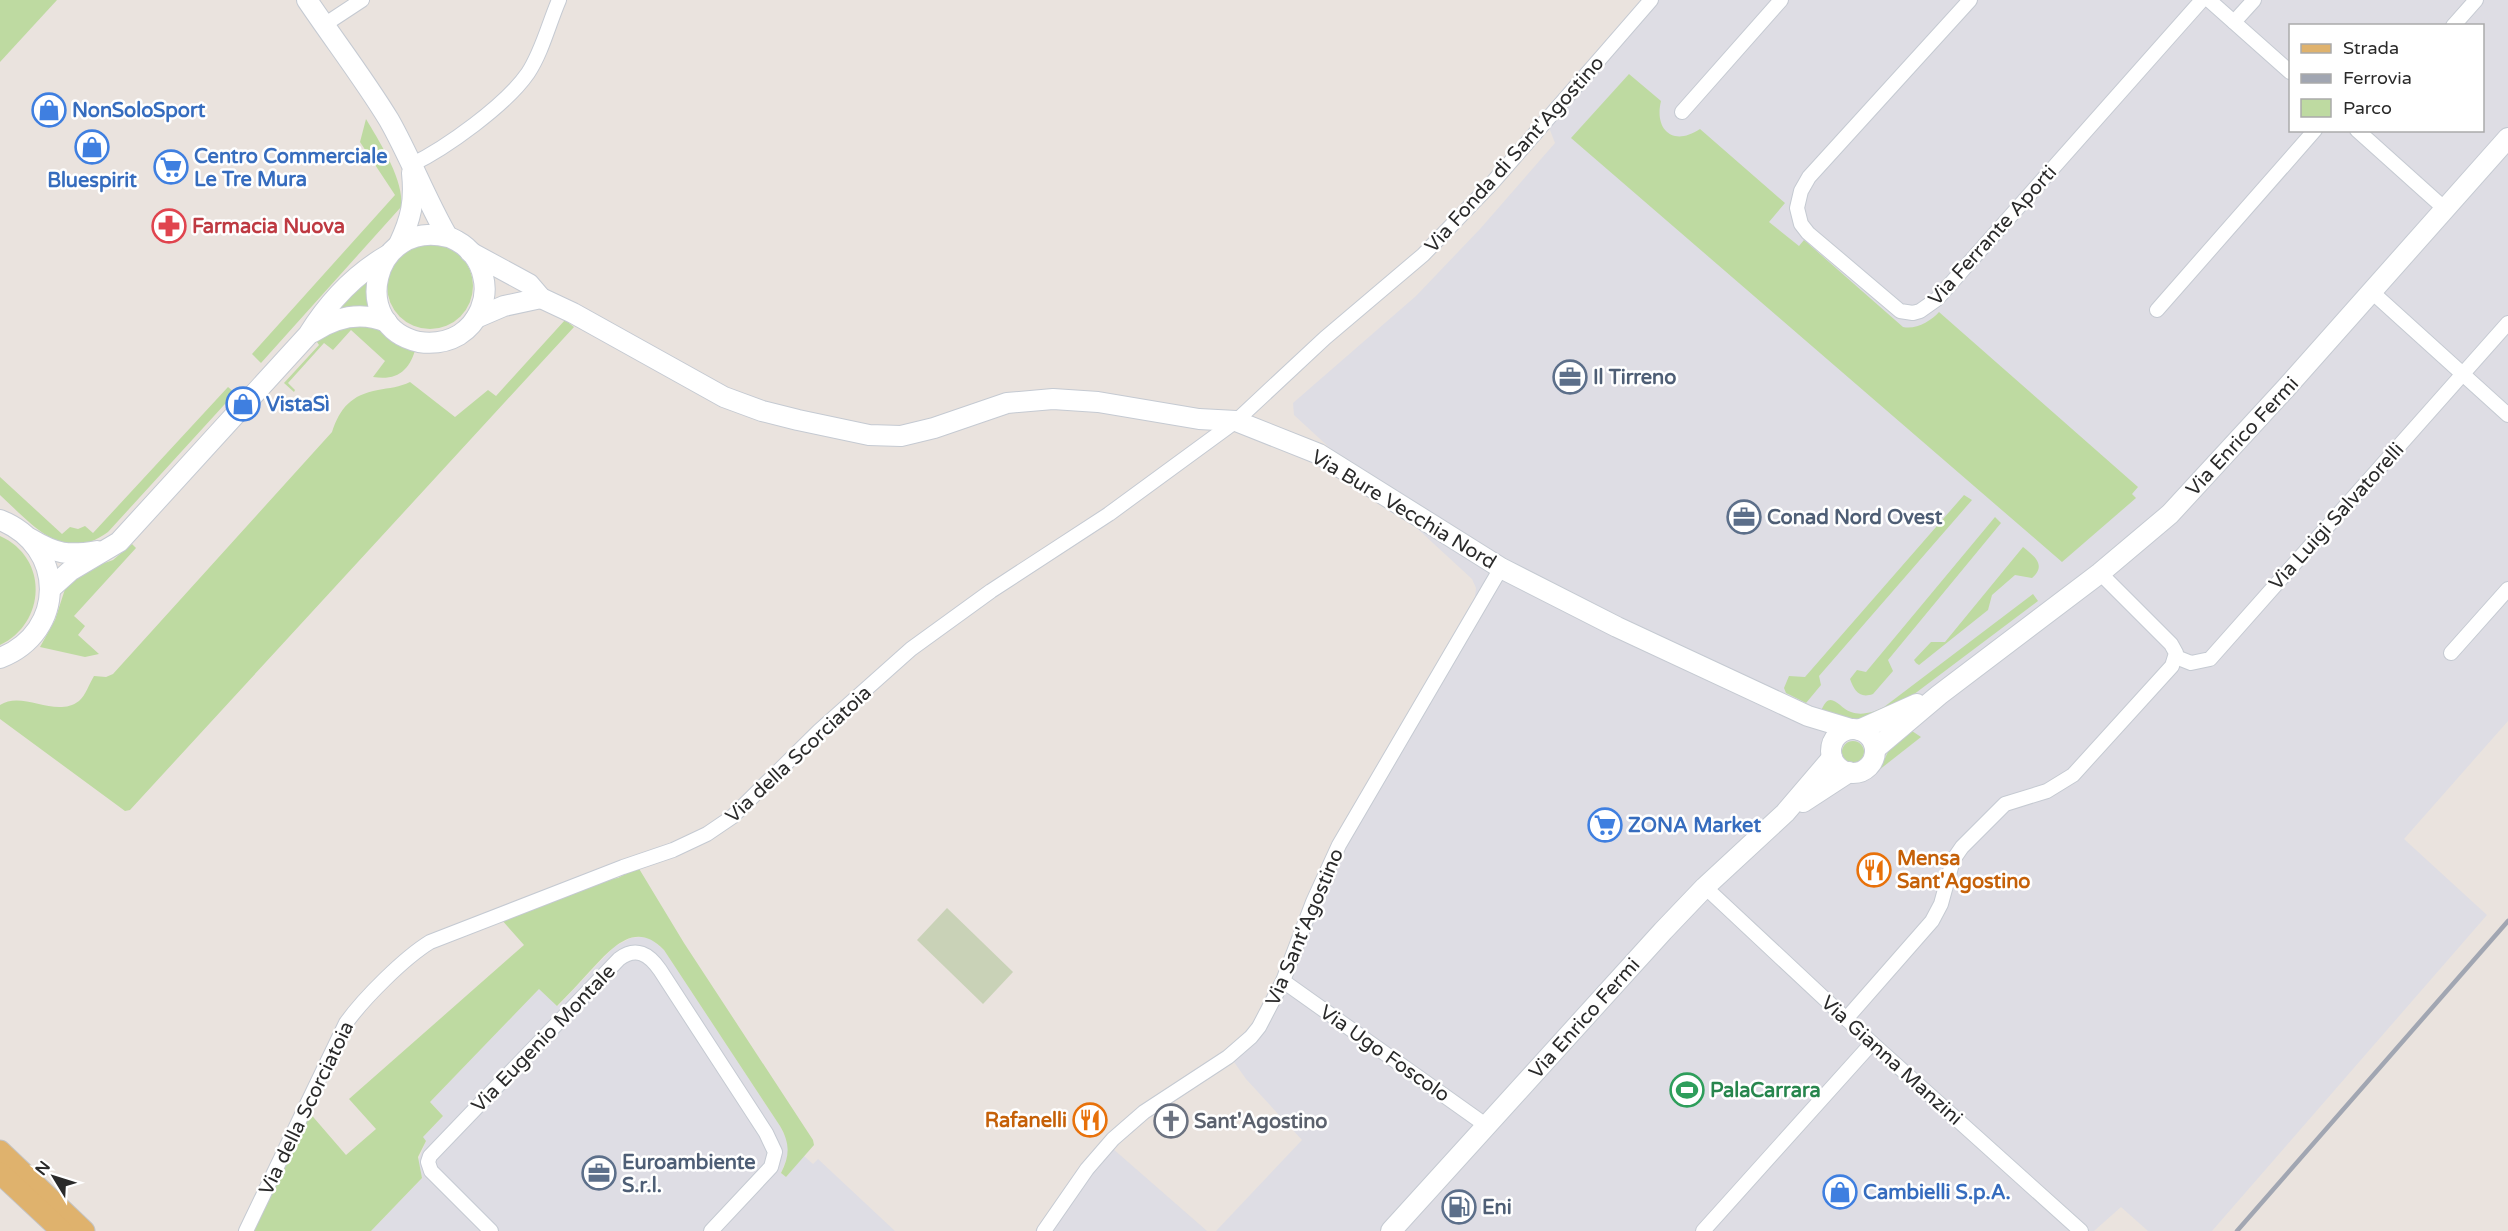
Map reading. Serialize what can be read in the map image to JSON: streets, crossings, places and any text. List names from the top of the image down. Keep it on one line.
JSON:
{"streets":{"street":["Via Fonda di Sant'Agostino","Via Ferrante Aporti","Via Enrico Fermi","Via Bure Vecchia Nord","Via Luigi Salvatorelli","Via della Scorciatoia","Via Sant'Agostino","Via Eugenio Montale","Via Ugo Foscolo","Via Gianna Manzini"]},"crossings":[["Via Fonda di Sant'Agostino","Via Bure Vecchia Nord"],["Via Fonda di Sant'Agostino","Via della Scorciatoia"],["Via Enrico Fermi","Via Ugo Foscolo"],["Via Enrico Fermi","Via Gianna Manzini"],["Via Bure Vecchia Nord","Via della Scorciatoia"],["Via Bure Vecchia Nord","Via Sant'Agostino"],["Via Sant'Agostino","Via Ugo Foscolo"]],"places":{"shop":["NonSoloSport","Bluespirit","VistaSì","Cambielli S.p.A."],"supermarket":["Centro Commerciale Le Tre Mura","ZONA Market"],"pharmacy":["Farmacia Nuova"],"office":["Il Tirreno","Conad Nord Ovest","Euroambiente S.r.l."],"restaurant":["Mensa Sant'Agostino","Rafanelli"],"sports":["PalaCarrara"],"church":["Sant'Agostino"],"fuel station":["Eni"]},"legend":["Strada","Ferrovia","Parco"],"north":"top left"}
